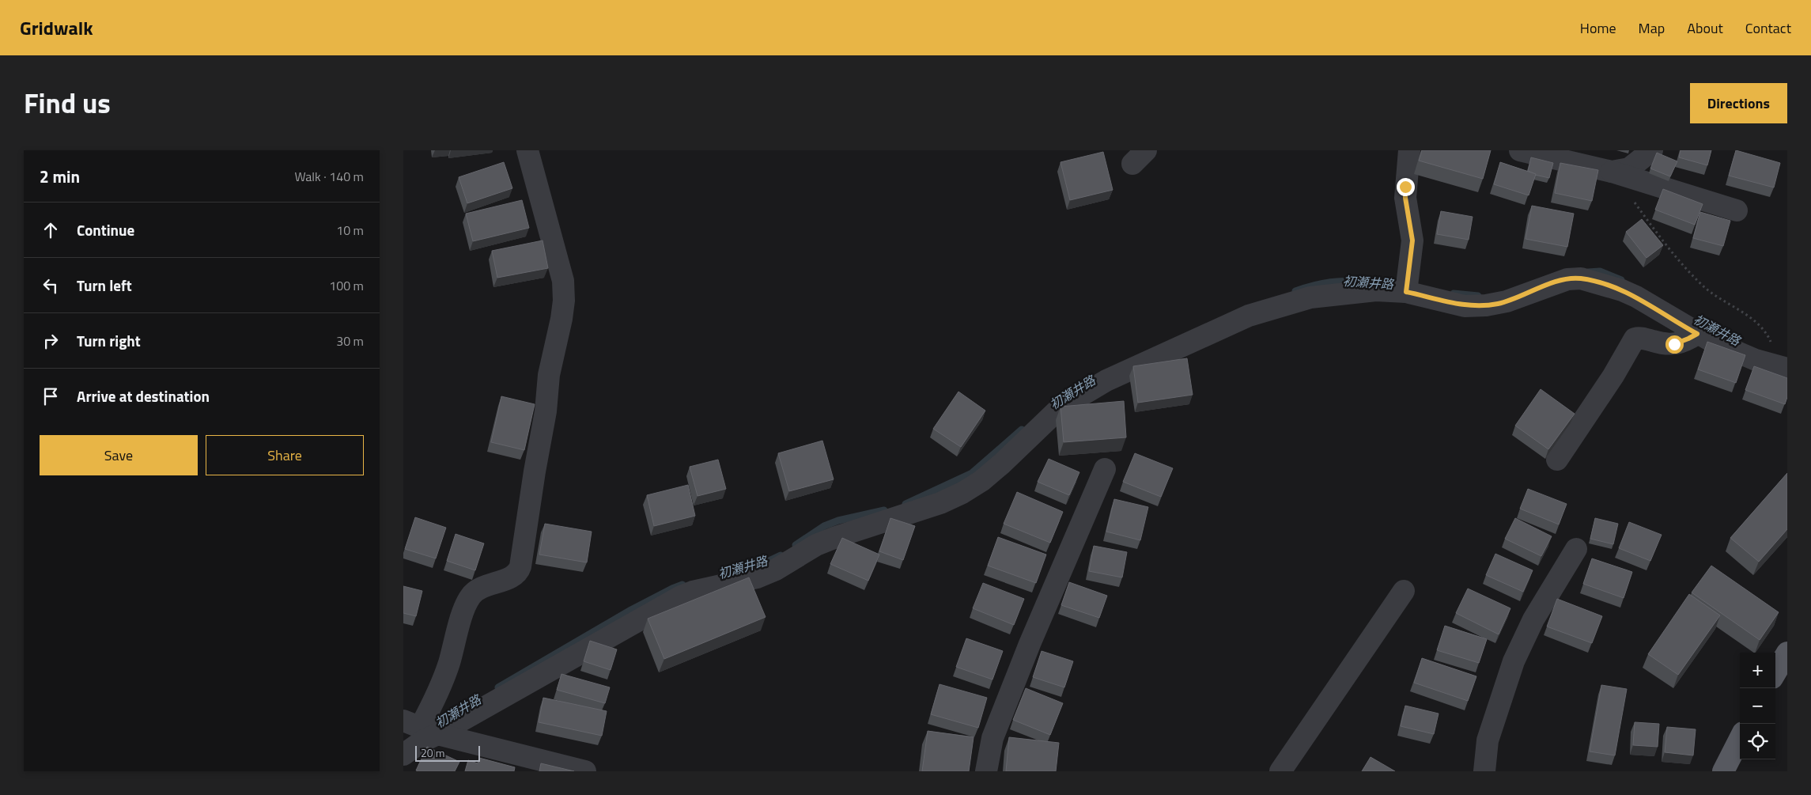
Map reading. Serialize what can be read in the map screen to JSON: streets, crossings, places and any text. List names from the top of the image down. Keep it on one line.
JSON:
{"water":["初瀬井路"],"scale_bar":"20 m","page":{"header":"Gridwalk","nav":["Home","Map","About","Contact"],"title":"Find us","buttons":["Directions",["Save","Share"]],"heading":["2 min","Walk · 140 m"],"list":[["Continue","10 m"],["Turn left","100 m"],["Turn right","30 m"],"Arrive at destination"],"map_buttons":["+","−"],"scale":"20 m"}}
